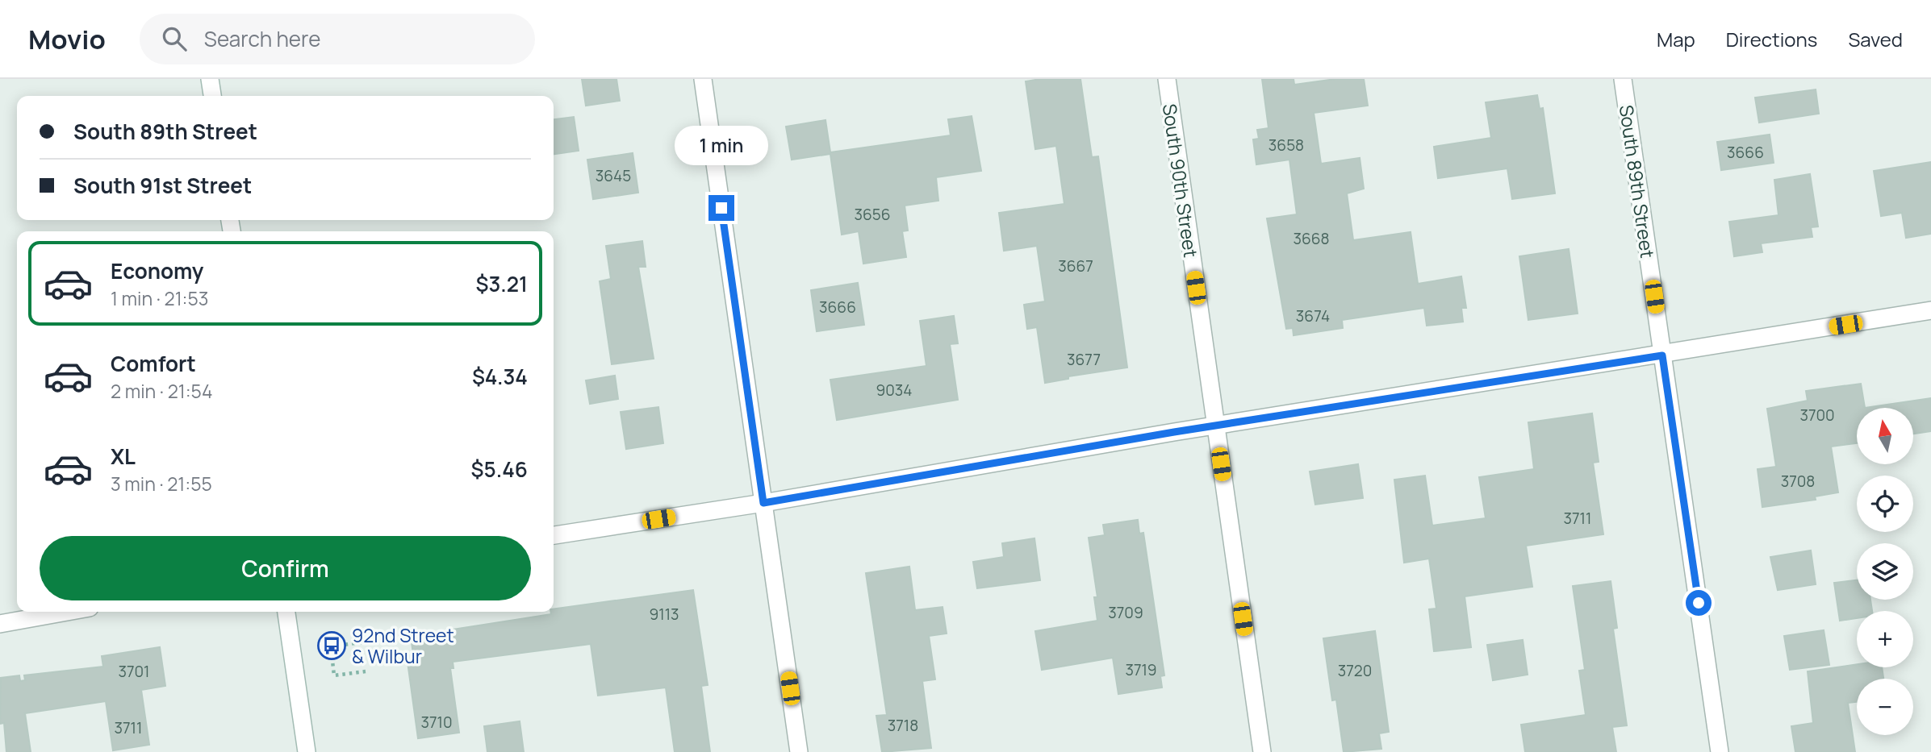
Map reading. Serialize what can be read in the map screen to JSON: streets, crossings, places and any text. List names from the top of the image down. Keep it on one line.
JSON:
{"streets":{"street":["South 90th Street","South 89th Street"]},"places":{"bus stop":["92nd Street & Wilbur"]},"house_numbers":["3658","3666","3645","3656","3668","3667","3666","3674","3677","9034","3700","3708","3711","3709","9113","3719","3720","3701","3710","3718","3711"],"north":"top","page":{"header":"Movio","search":"Search here","nav":["Map","Directions","Saved"],"banner":["South 89th Street","South 91st Street"],"bubble":"1 min","list":[{"name":"Economy","note":"1 min · 21:53","value":"$3.21"},{"name":"Comfort","note":"2 min · 21:54","value":"$4.34"},{"name":"XL","note":"3 min · 21:55","value":"$5.46"}],"map_buttons":["+","−"],"buttons":"Confirm"}}
